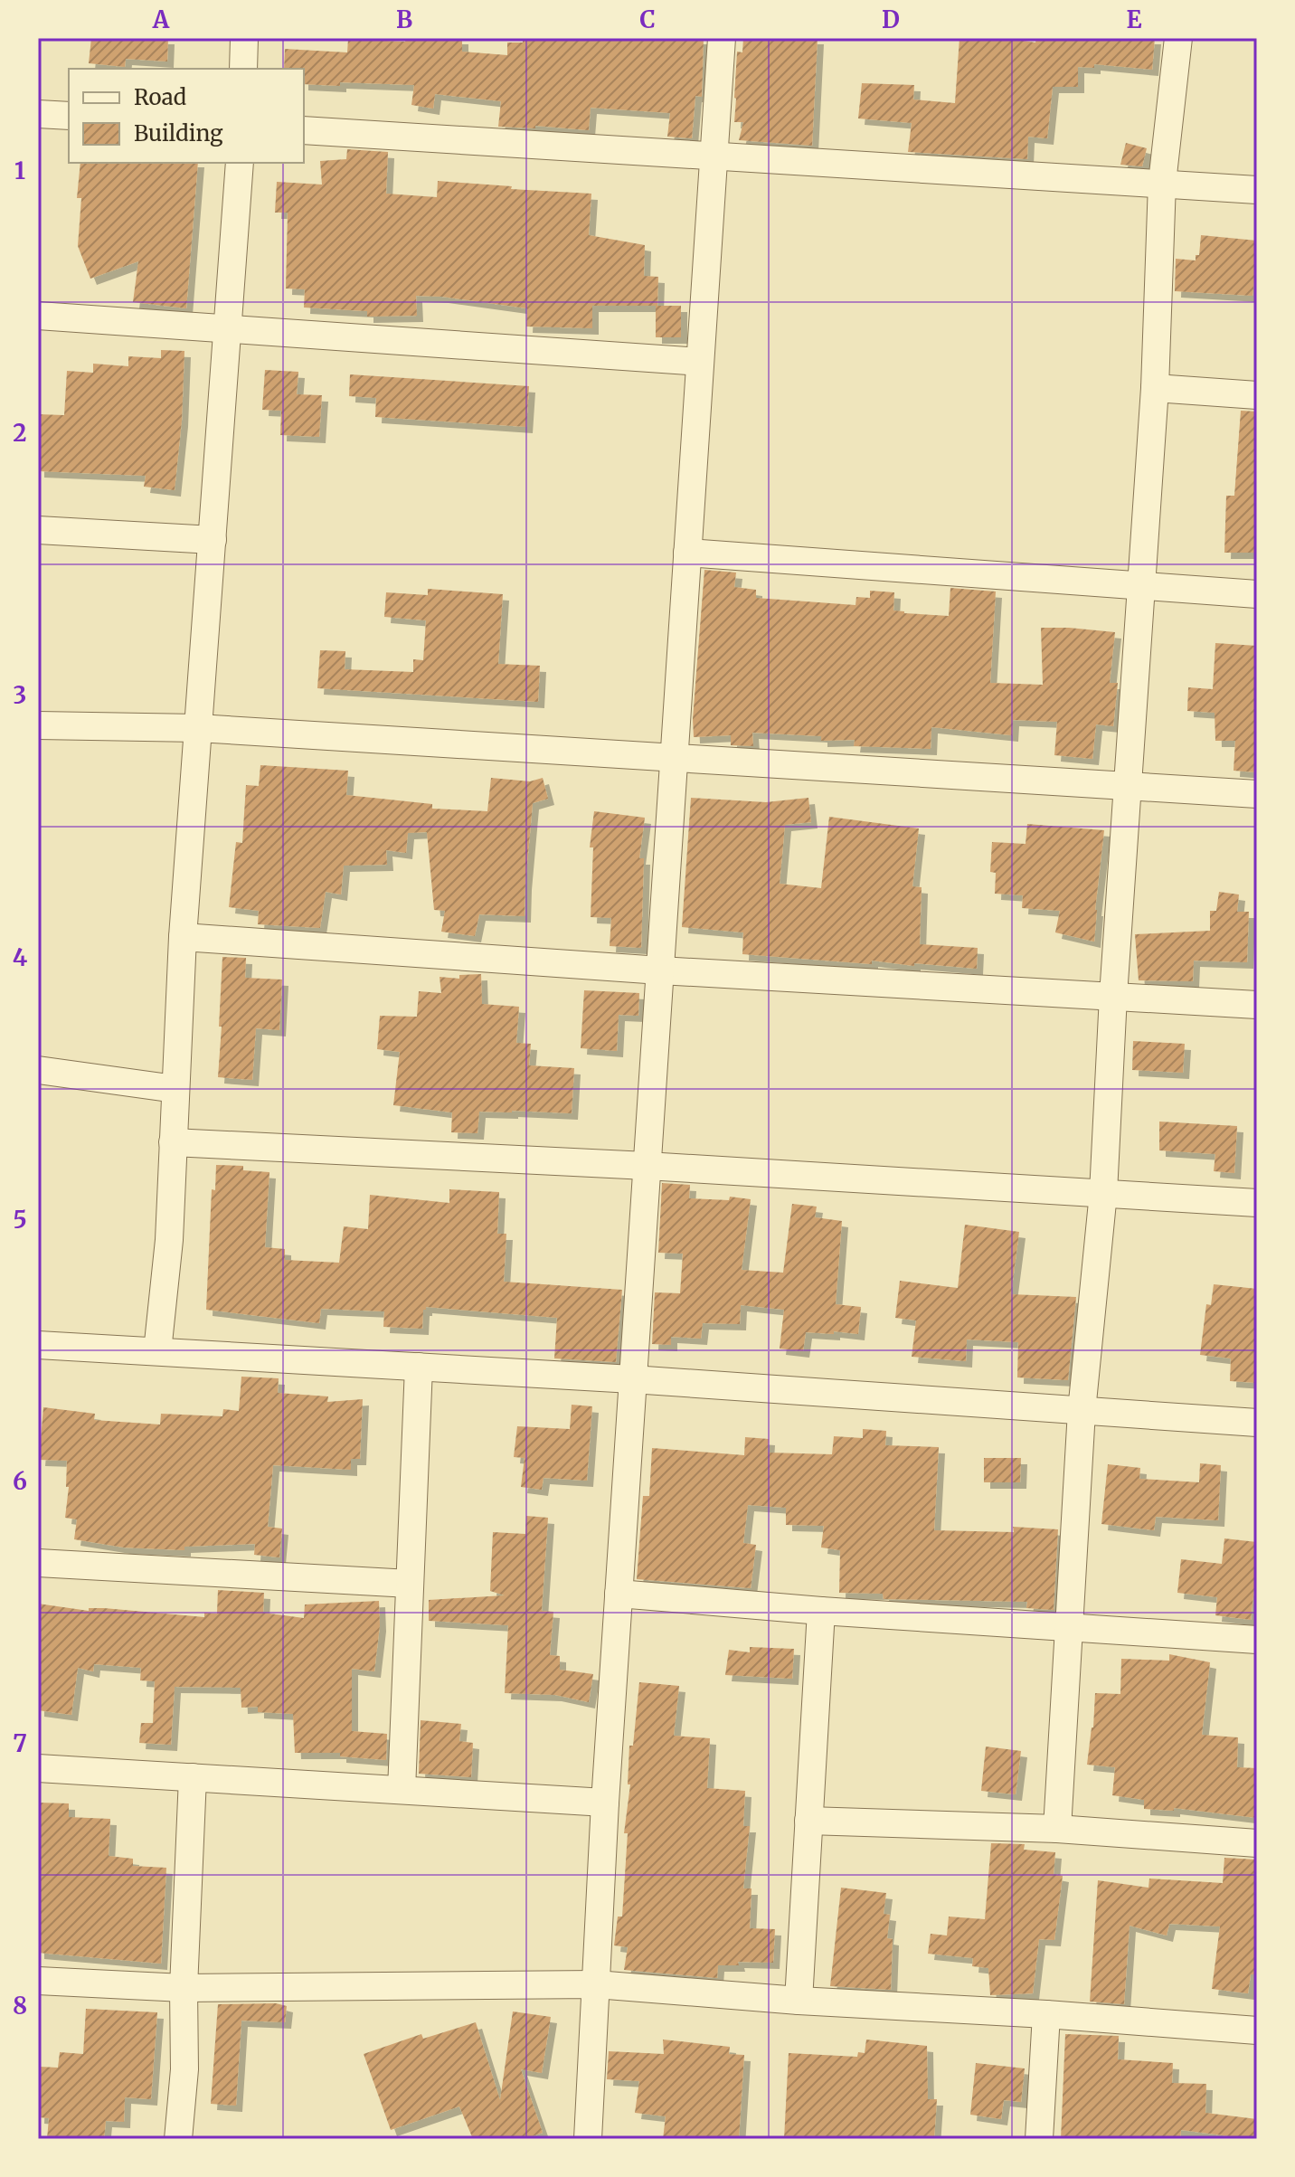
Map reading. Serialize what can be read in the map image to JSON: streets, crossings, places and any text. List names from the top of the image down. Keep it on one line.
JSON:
{"legend":["Road","Building"],"grid":{"columns":["A","B","C","D","E"],"rows":["1","2","3","4","5","6","7","8"]}}
